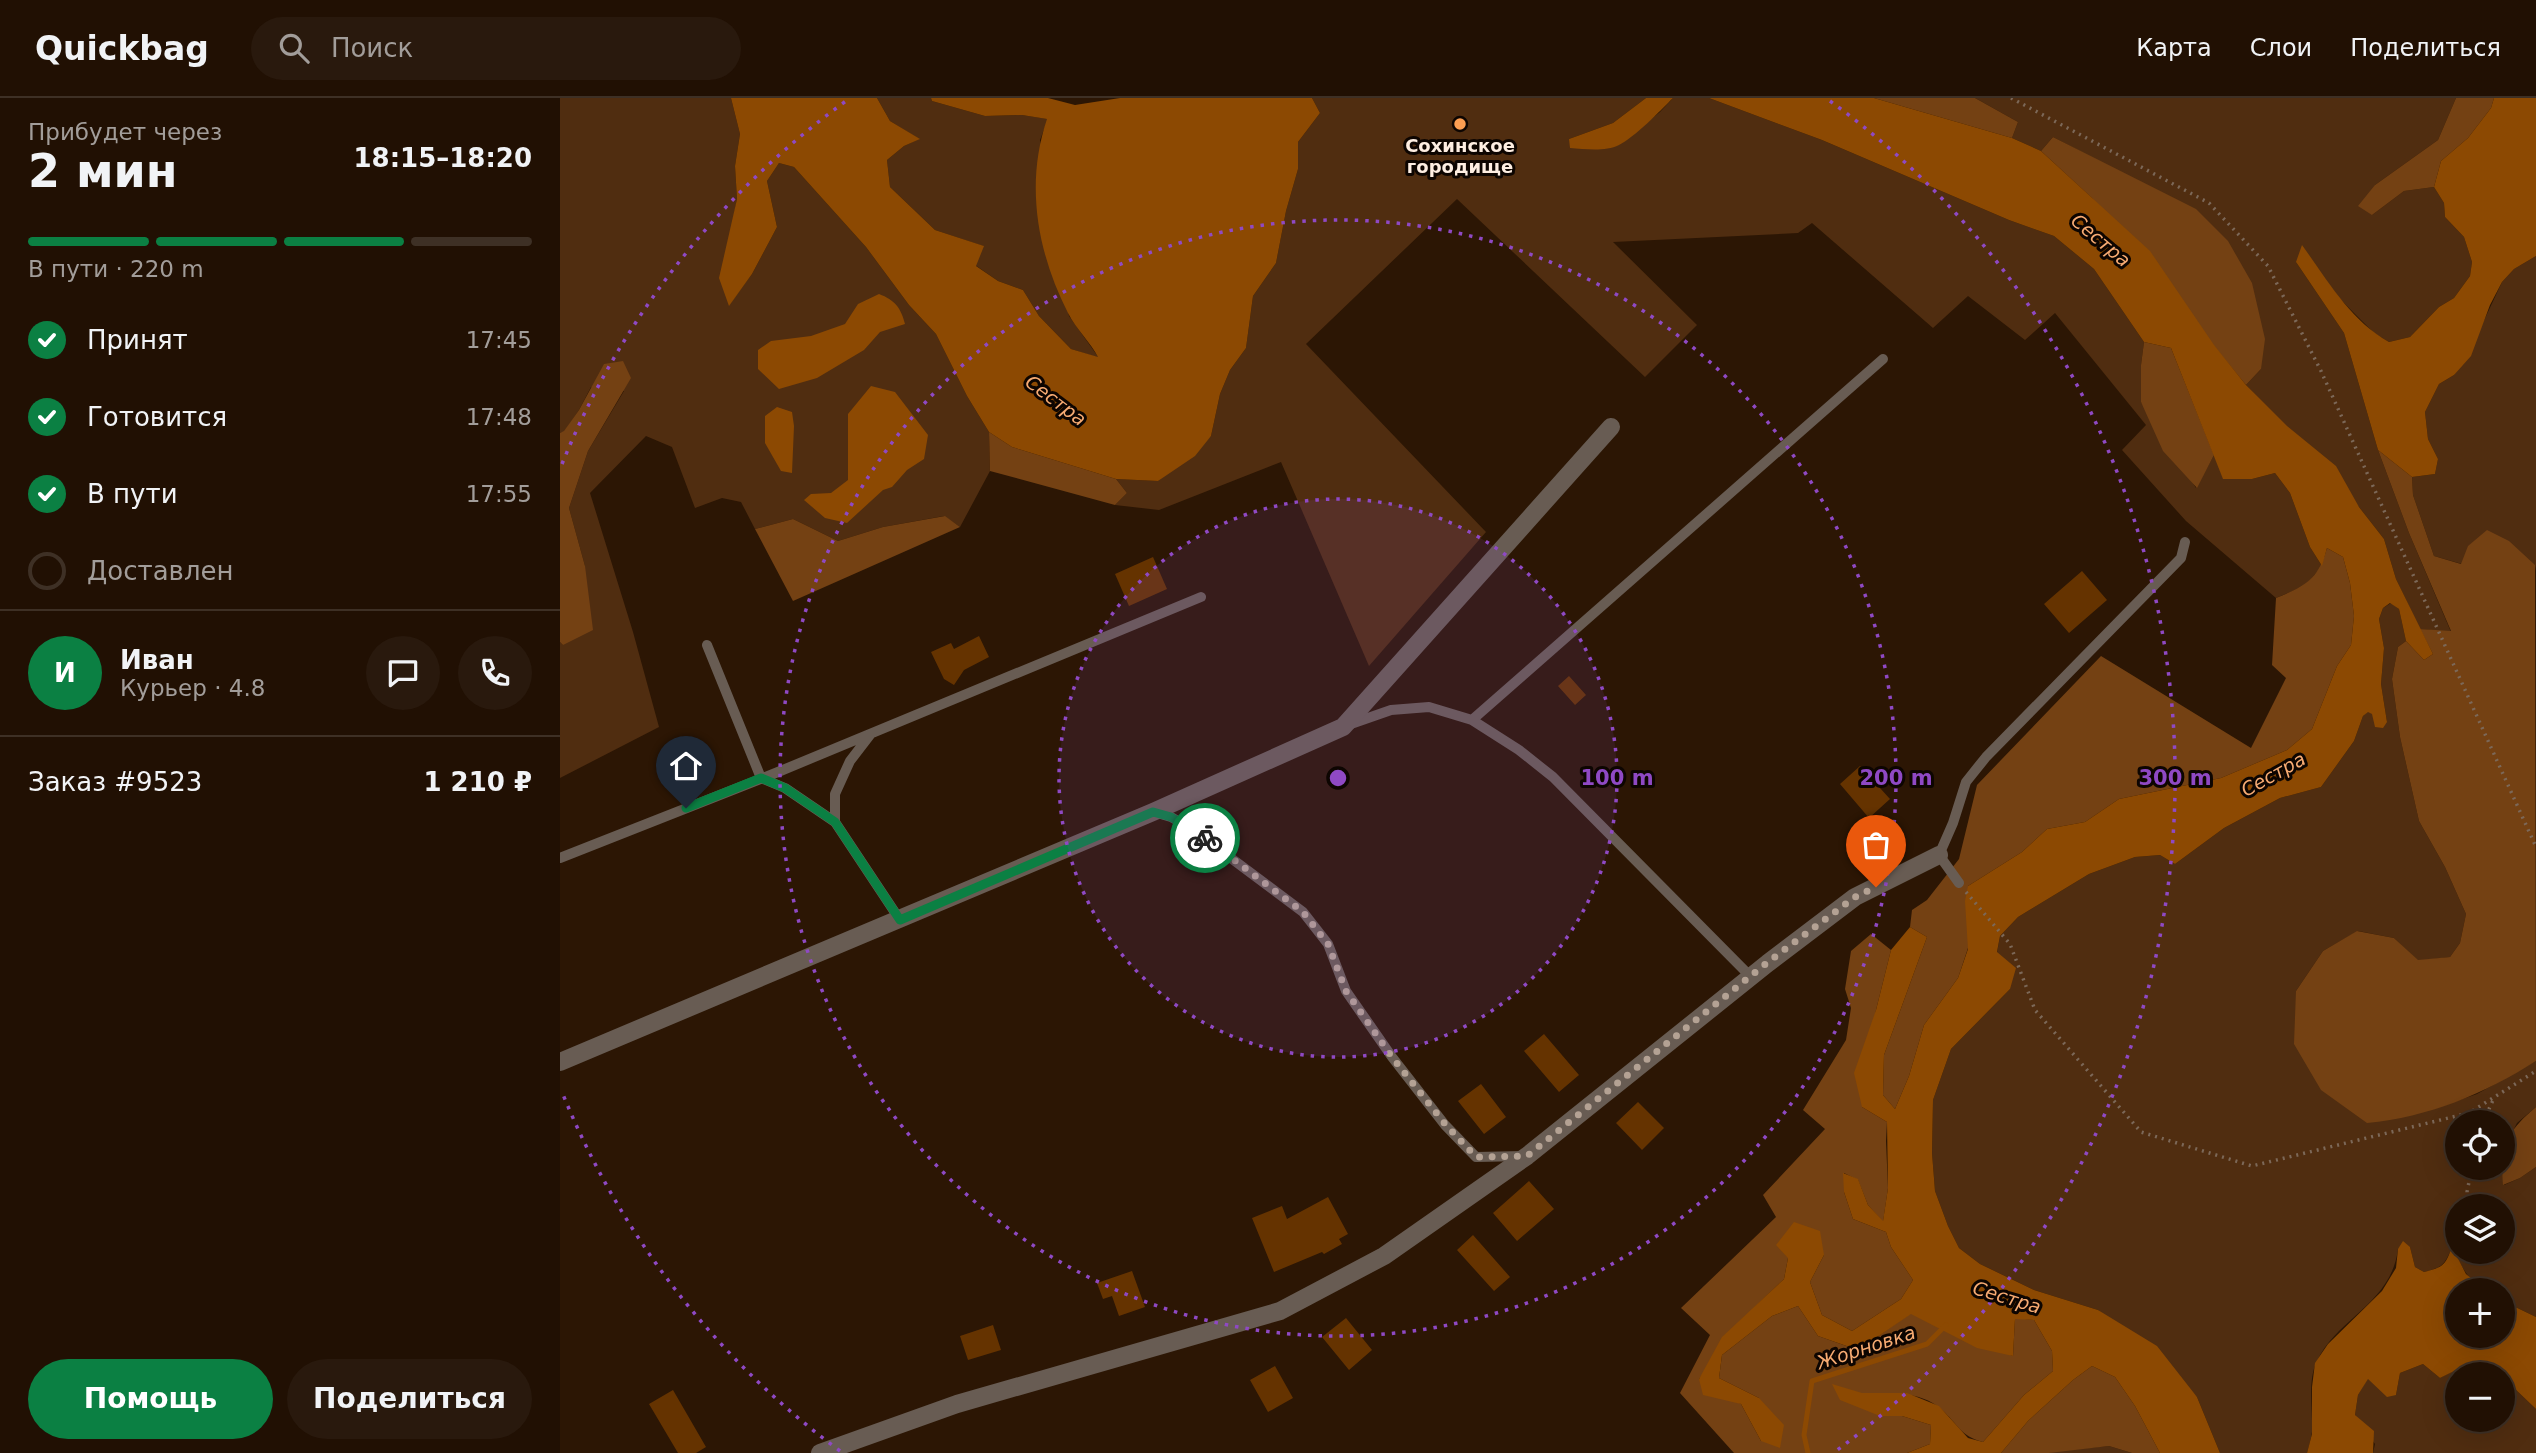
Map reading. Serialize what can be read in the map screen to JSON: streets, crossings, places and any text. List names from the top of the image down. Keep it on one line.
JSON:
{"water":["Сестра","Жорновка"],"places":["Сохинское городище"],"page":{"header":"Quickbag","search":"Поиск","nav":["Карта","Слои","Поделиться"],"heading":["2 мин","Прибудет через","18:15–18:20"],"panel":["Иван","Курьер · 4.8","Заказ #9523","1 210 ₽"],"bar":"В пути · 220 m","list":[["Принят","17:45"],["Готовится","17:48"],["В пути","17:55"],"Доставлен"],"round":"И","map_buttons":["+","−"],"buttons":["Помощь","Поделиться"]},"rings":["100 m","200 m","300 m"]}
